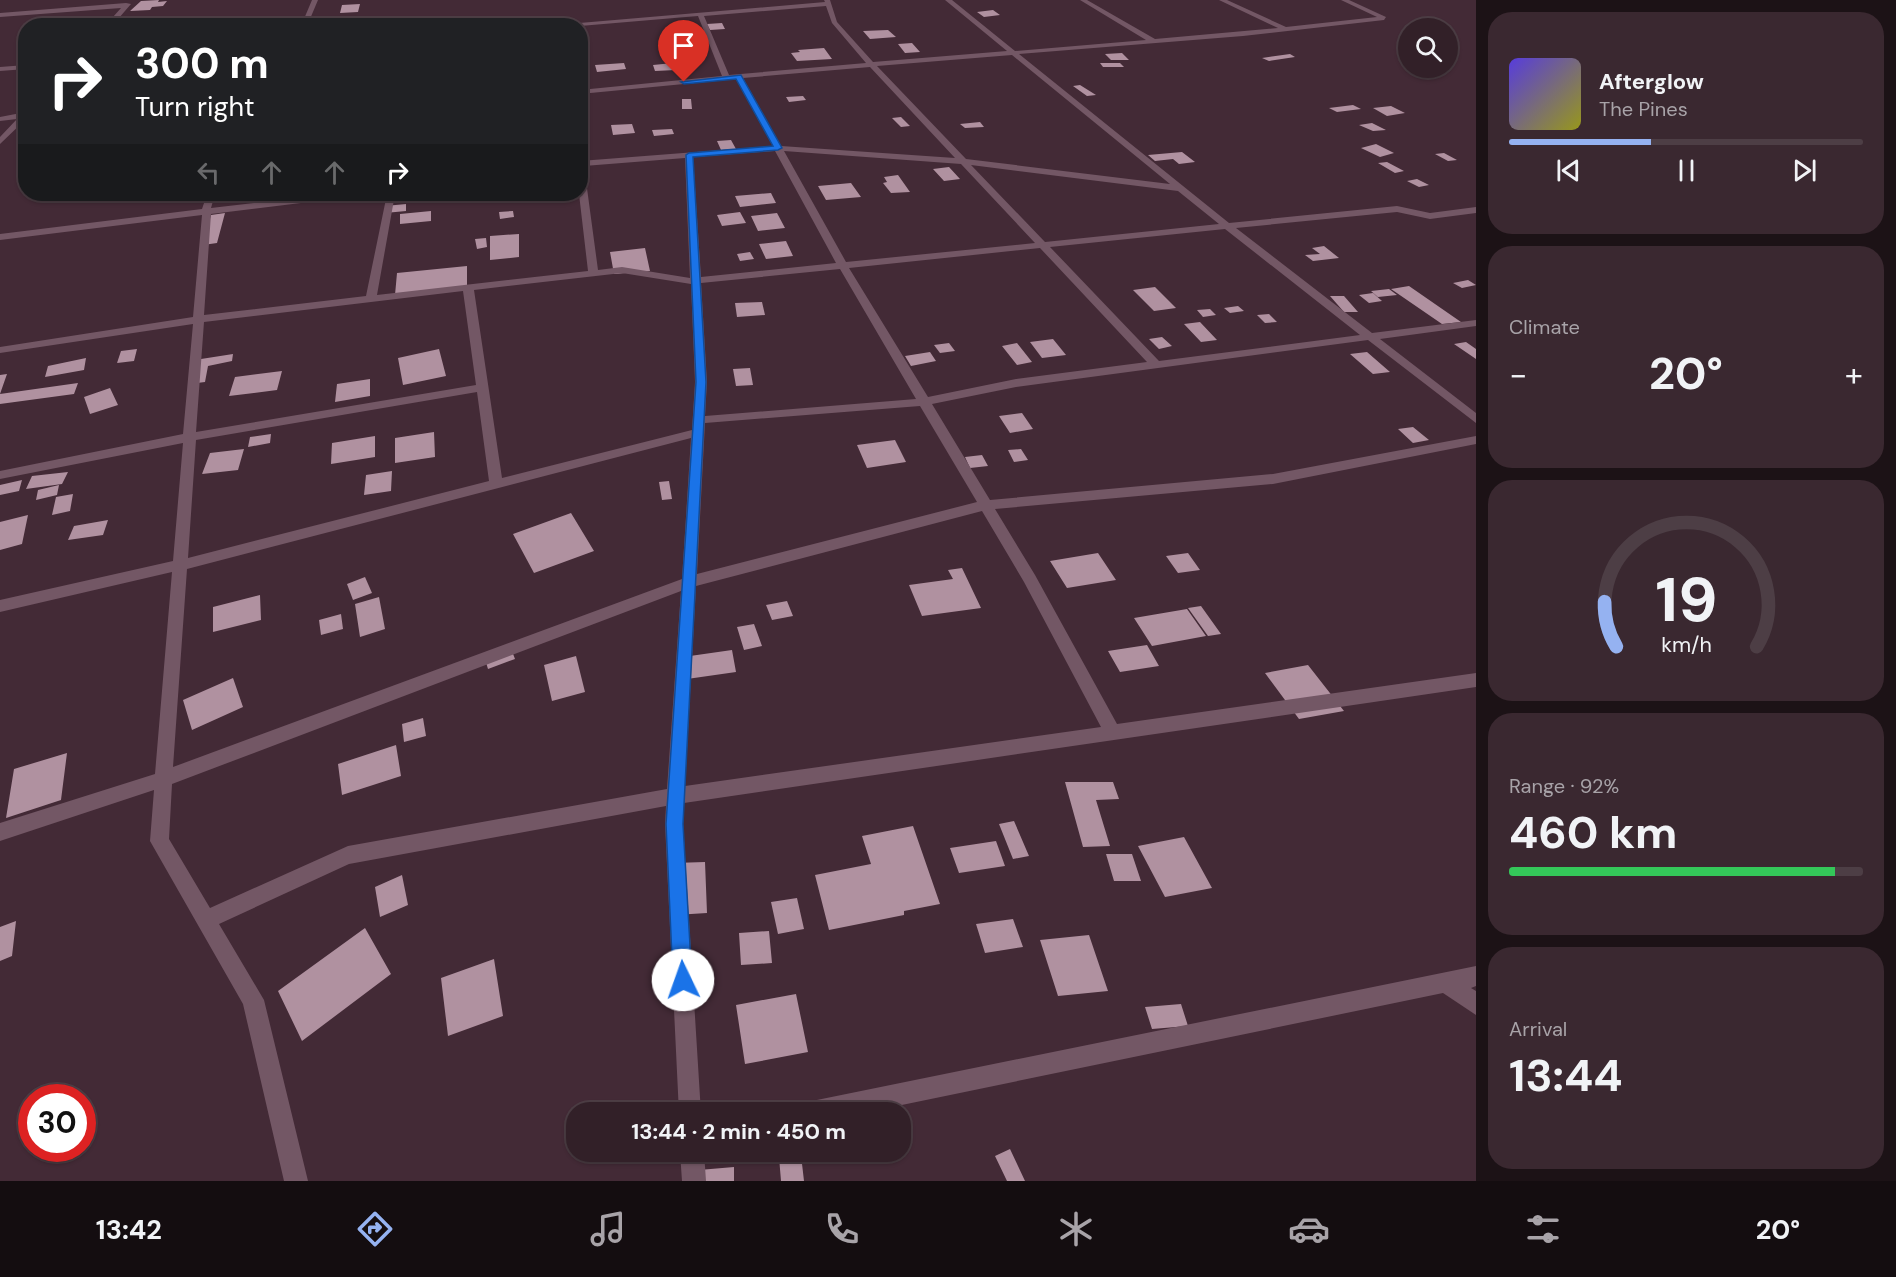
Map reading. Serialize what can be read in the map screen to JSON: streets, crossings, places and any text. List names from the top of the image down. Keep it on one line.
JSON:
{"page":{"turn":["300 m","Turn right"],"song":["Afterglow","The Pines"],"tile":["Climate",["Range · 92%","460 km"],["Arrival","13:44"]],"heat":["−","20°","+"],"limit":"30","trip":"13:44 · 2 min · 450 m","tabs":["13:42","20°"],"gauge":["19","km/h"]}}
